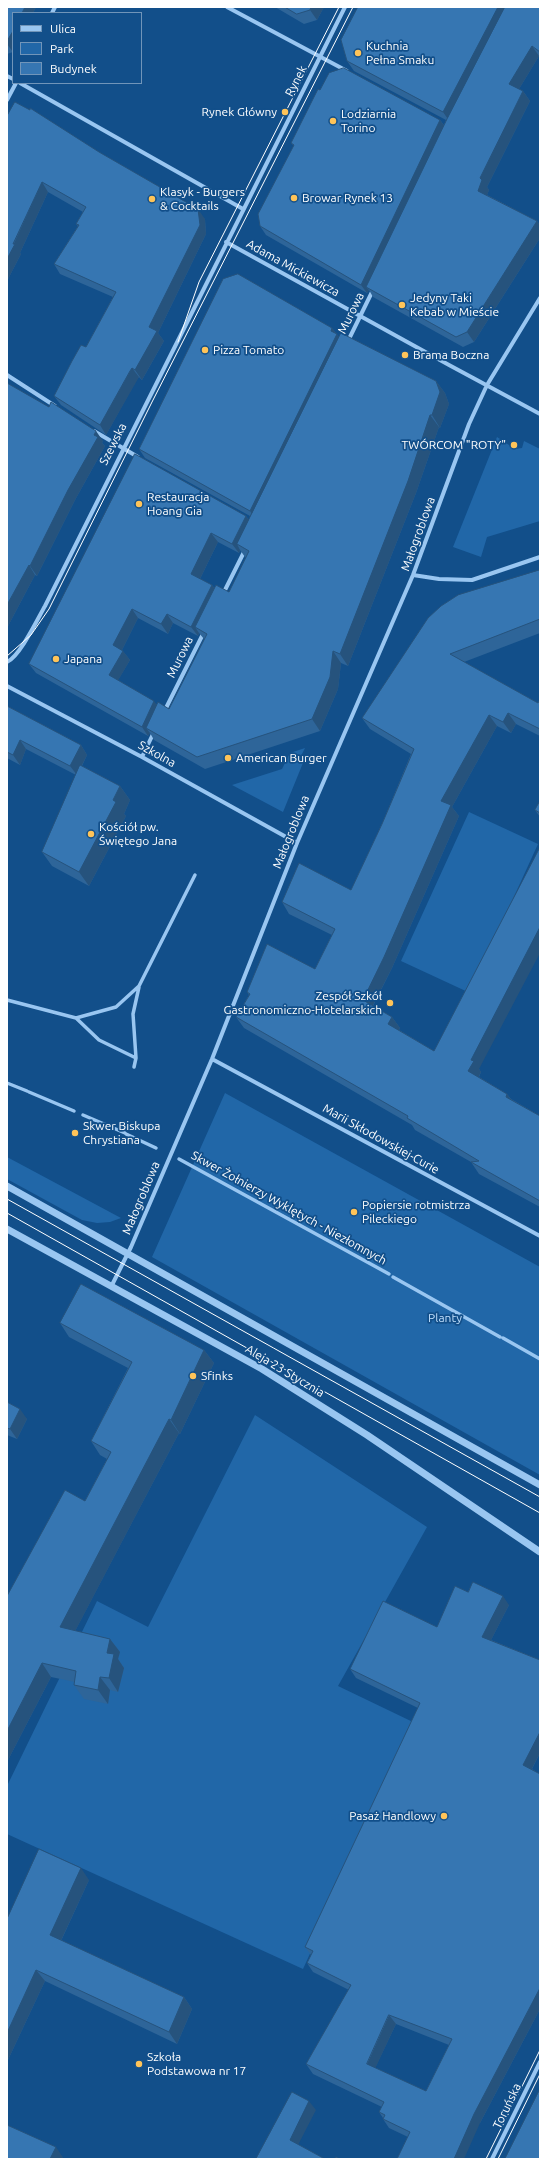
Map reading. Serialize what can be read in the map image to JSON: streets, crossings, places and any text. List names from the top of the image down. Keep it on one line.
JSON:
{"streets":{"street":["Rynek","Adama Mickiewicza","Murowa","Szewska","Małogroblowa","Szkolna","Marii Skłodowskiej-Curie","Skwer Żołnierzy Wyklętych - Niezłomnych","Aleja 23 Stycznia","Toruńska"]},"crossings":[["Rynek","Szewska"],["Adama Mickiewicza","Murowa"],["Adama Mickiewicza","Szewska"],["Adama Mickiewicza","Małogroblowa"],["Małogroblowa","Szkolna"],["Małogroblowa","Marii Skłodowskiej-Curie"],["Małogroblowa","Aleja 23 Stycznia"]],"parks":["Planty"],"places":["Kuchnia Pełna Smaku","Rynek Główny","Lodziarnia Torino","Browar Rynek 13","Klasyk - Burgers & Cocktails","Jedyny Taki Kebab w Mieście","Pizza Tomato","Brama Boczna","TWÓRCOM \"ROTY\"","Restauracja Hoang Gia","Japana","American Burger","Kościół pw. Świętego Jana","Zespół Szkół Gastronomiczno-Hotelarskich","Skwer Biskupa Chrystiana","Popiersie rotmistrza Pileckiego","Sfinks","Pasaż Handlowy","Szkoła Podstawowa nr 17"],"legend":["Ulica","Park","Budynek"]}
